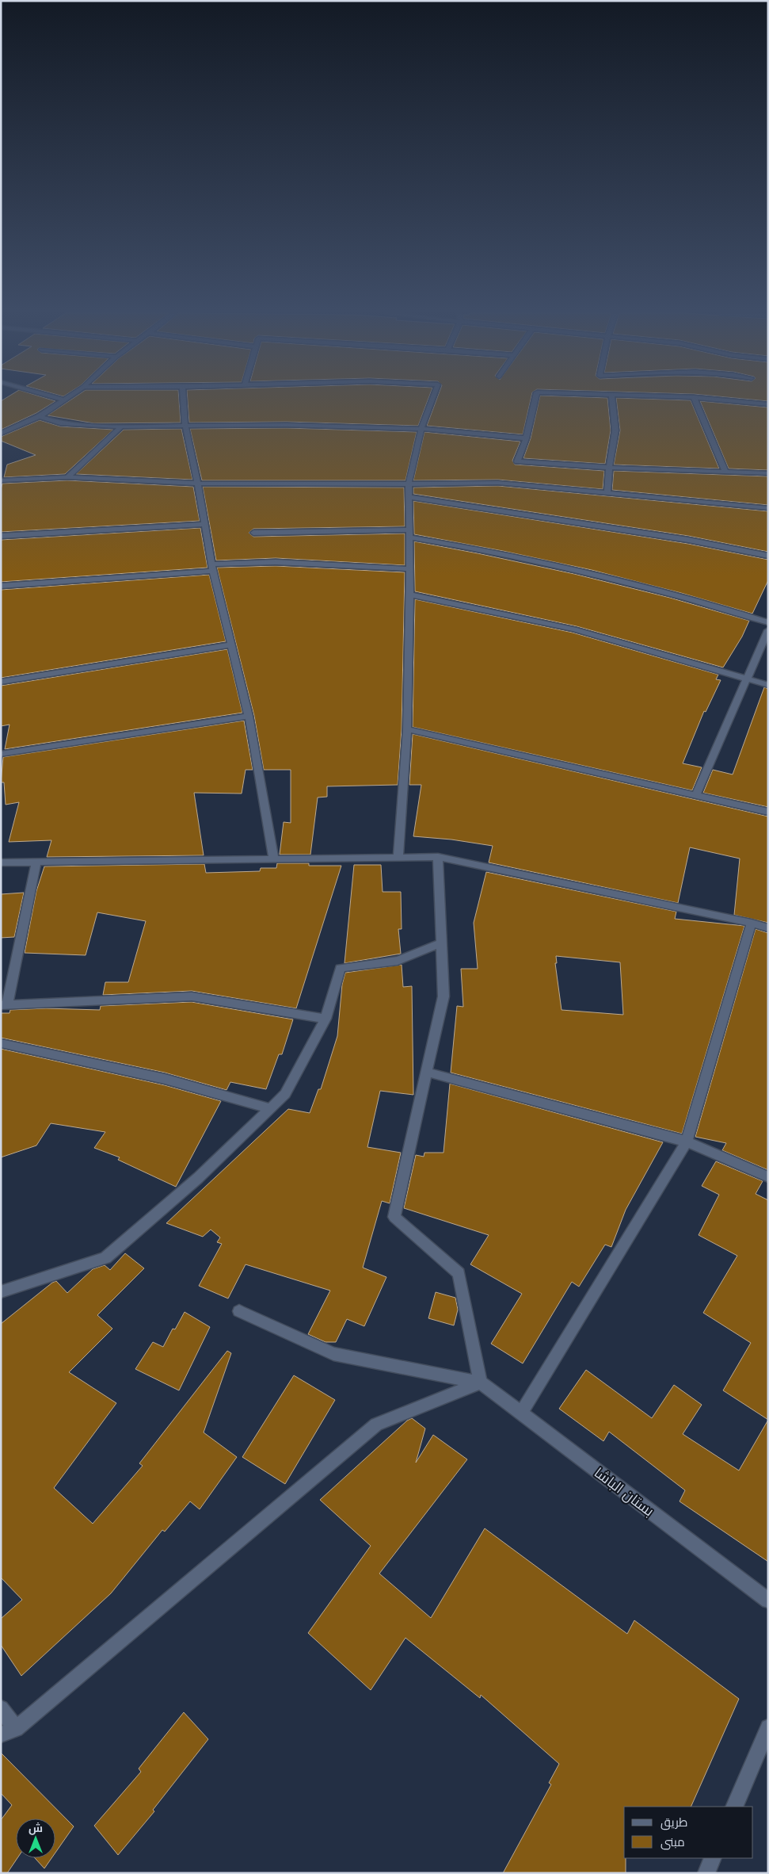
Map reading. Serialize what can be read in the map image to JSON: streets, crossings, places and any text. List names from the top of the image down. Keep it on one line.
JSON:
{"streets":{"street":["بستان الباشا"]},"legend":["طريق","مبنى"],"north":"top"}
